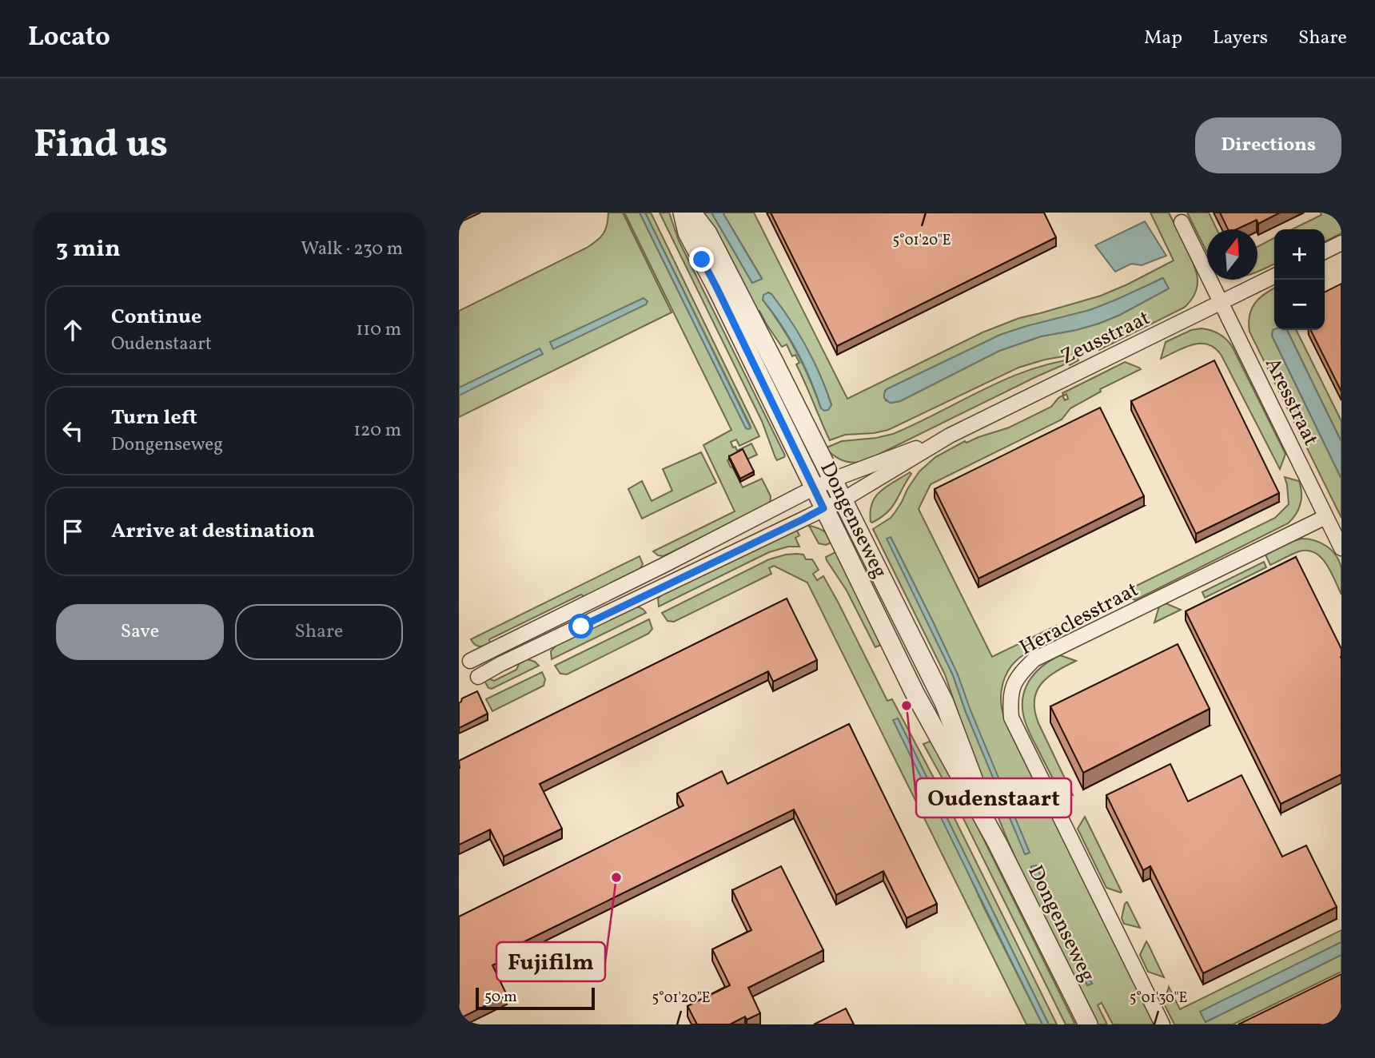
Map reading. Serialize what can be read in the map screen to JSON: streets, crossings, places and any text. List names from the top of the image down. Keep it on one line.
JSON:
{"streets":{"street":["Zeusstraat","Aresstraat","Dongenseweg","Heraclesstraat"]},"crossings":[["Zeusstraat","Aresstraat"],["Zeusstraat","Dongenseweg"],["Aresstraat","Heraclesstraat"]],"places":["Oudenstaart","Fujifilm"],"scale_bar":"50 m","north":"top","page":{"header":"Locato","nav":["Map","Layers","Share"],"buttons":["Directions",["Save","Share"]],"title":"Find us","heading":["3 min","Walk · 230 m"],"map_buttons":["+","−"],"list":[["Continue","Oudenstaart","110 m"],["Turn left","Dongenseweg","120 m"],"Arrive at destination"],"scale":"50 m"},"coordinates":["5°01'20\"E","5°01'30\"E"]}
